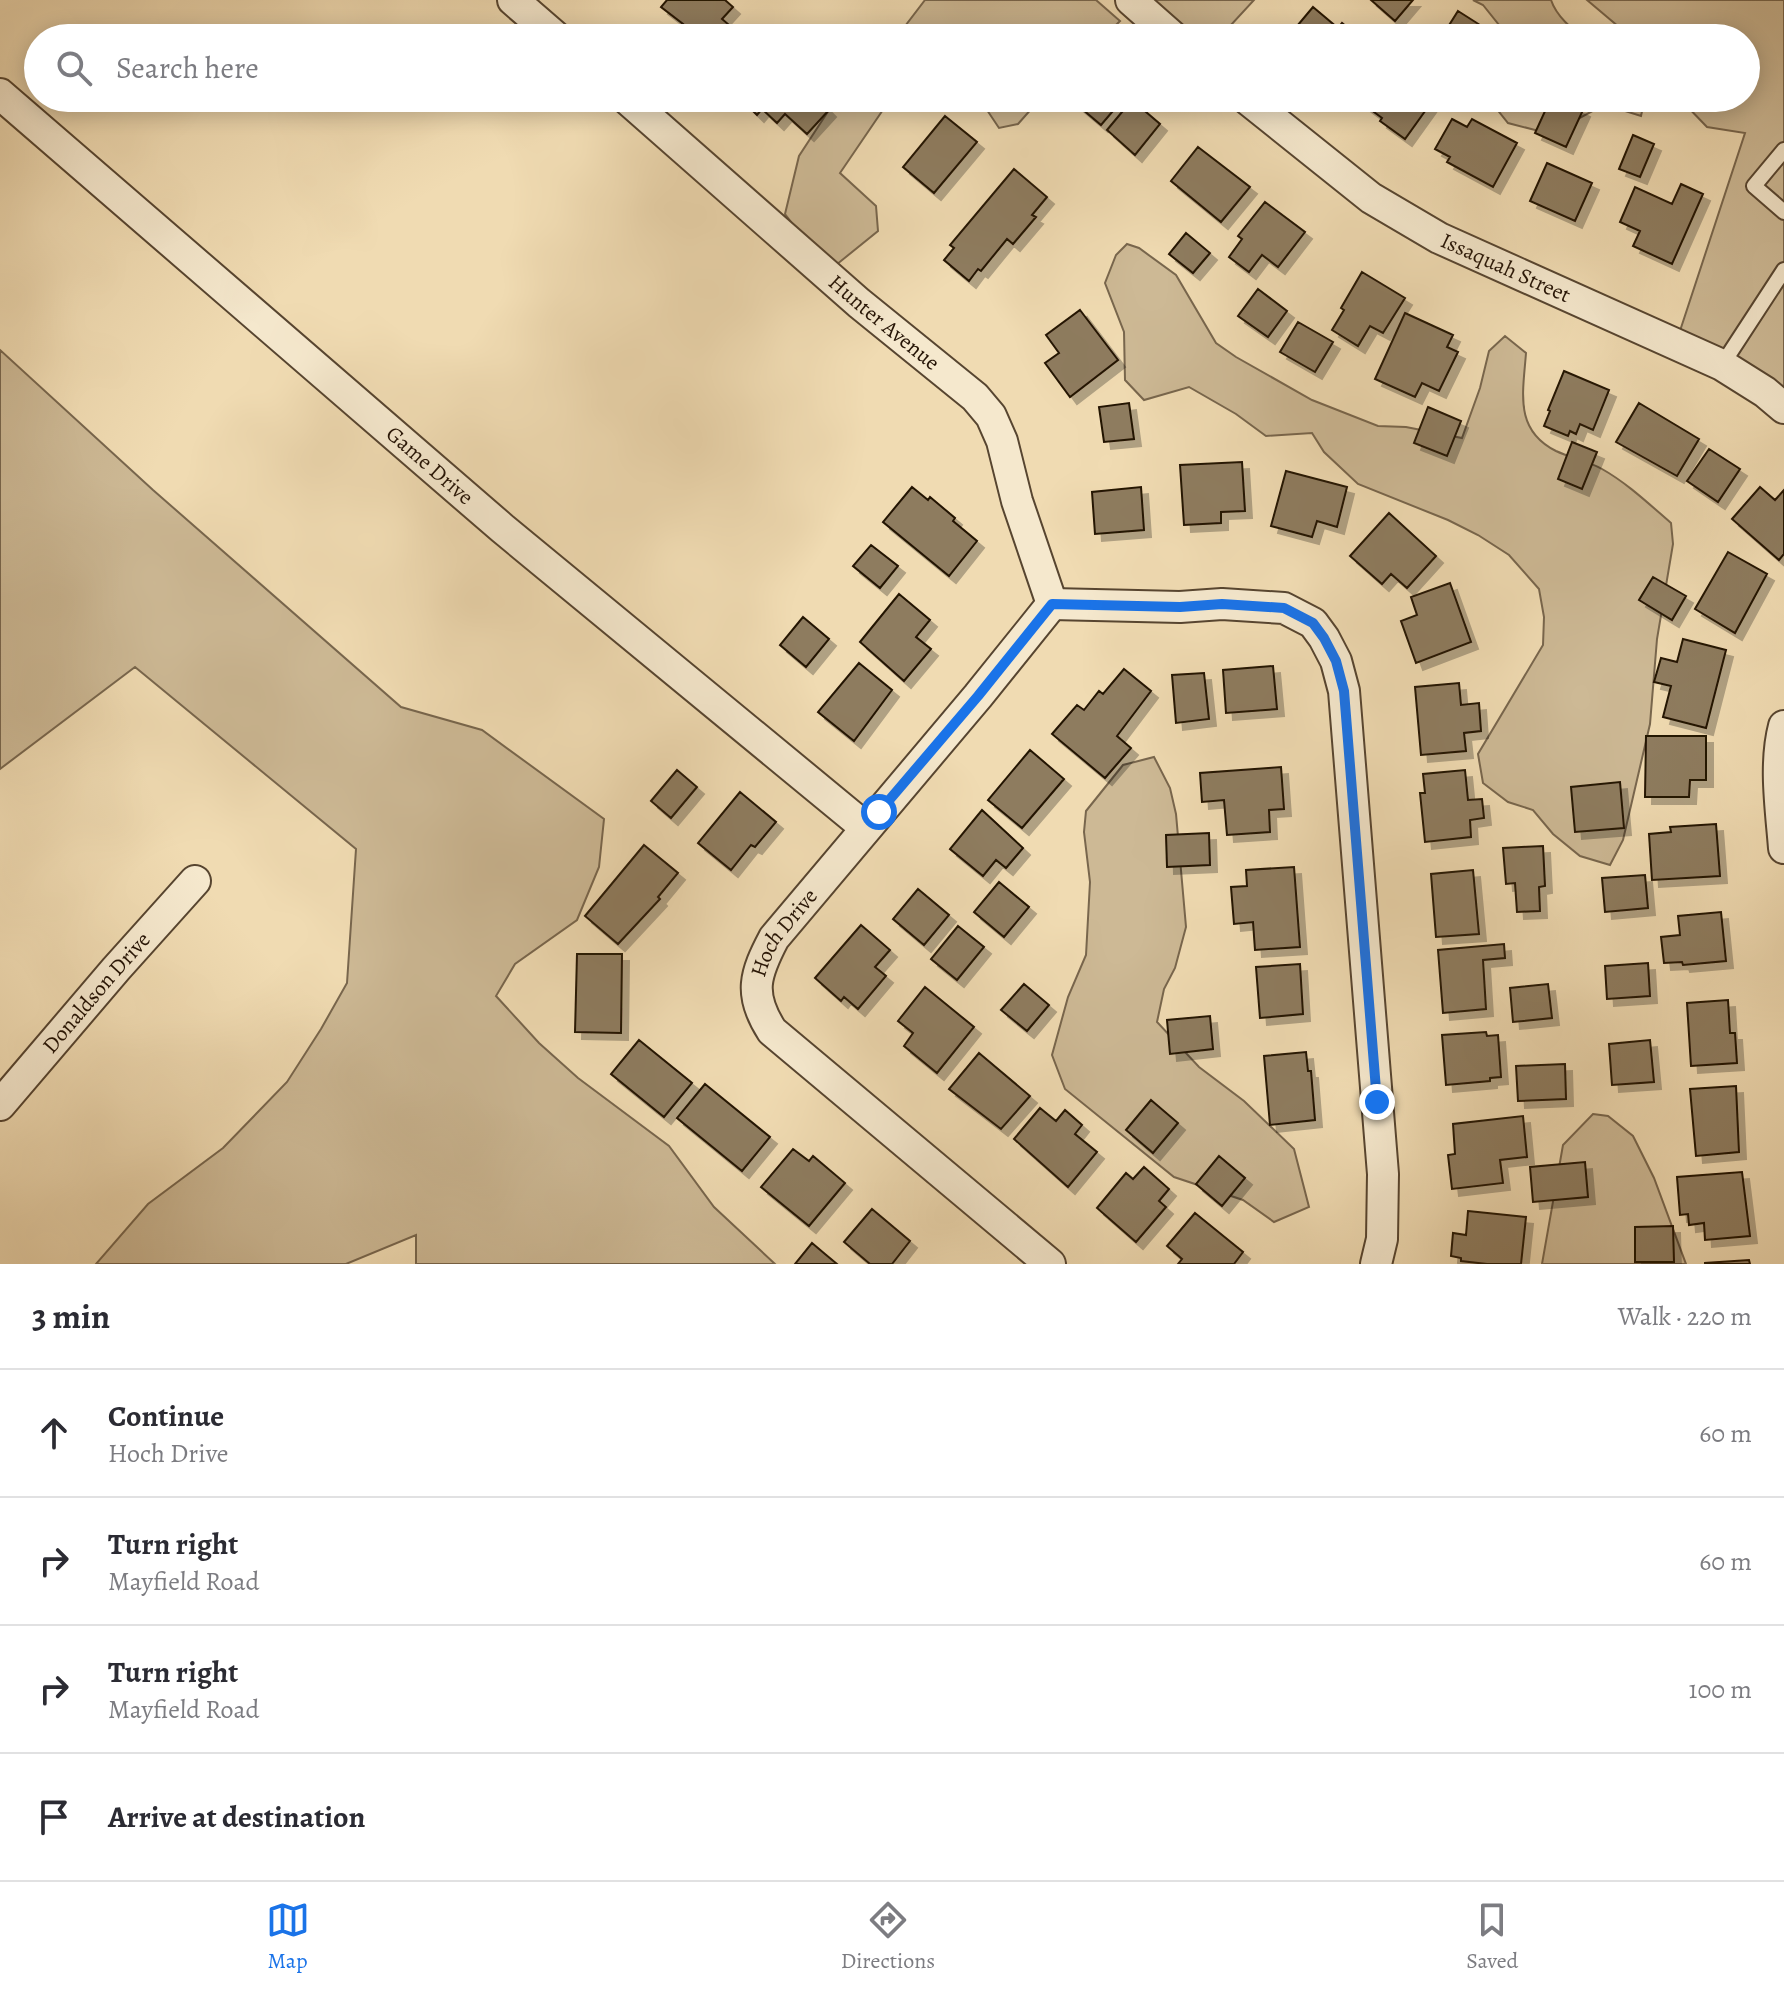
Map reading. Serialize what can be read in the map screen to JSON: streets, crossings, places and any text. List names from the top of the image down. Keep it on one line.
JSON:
{"streets":{"street":["Issaquah Street","Hunter Avenue","Game Drive","Hoch Drive","Donaldson Drive"]},"crossings":[["Hunter Avenue","Hoch Drive"],["Game Drive","Hoch Drive"]],"page":{"search":"Search here","heading":["3 min","Walk · 220 m"],"list":[["Continue","Hoch Drive","60 m"],["Turn right","Mayfield Road","60 m"],["Turn right","Mayfield Road","100 m"],"Arrive at destination"],"nav":["Map","Directions","Saved"]}}
